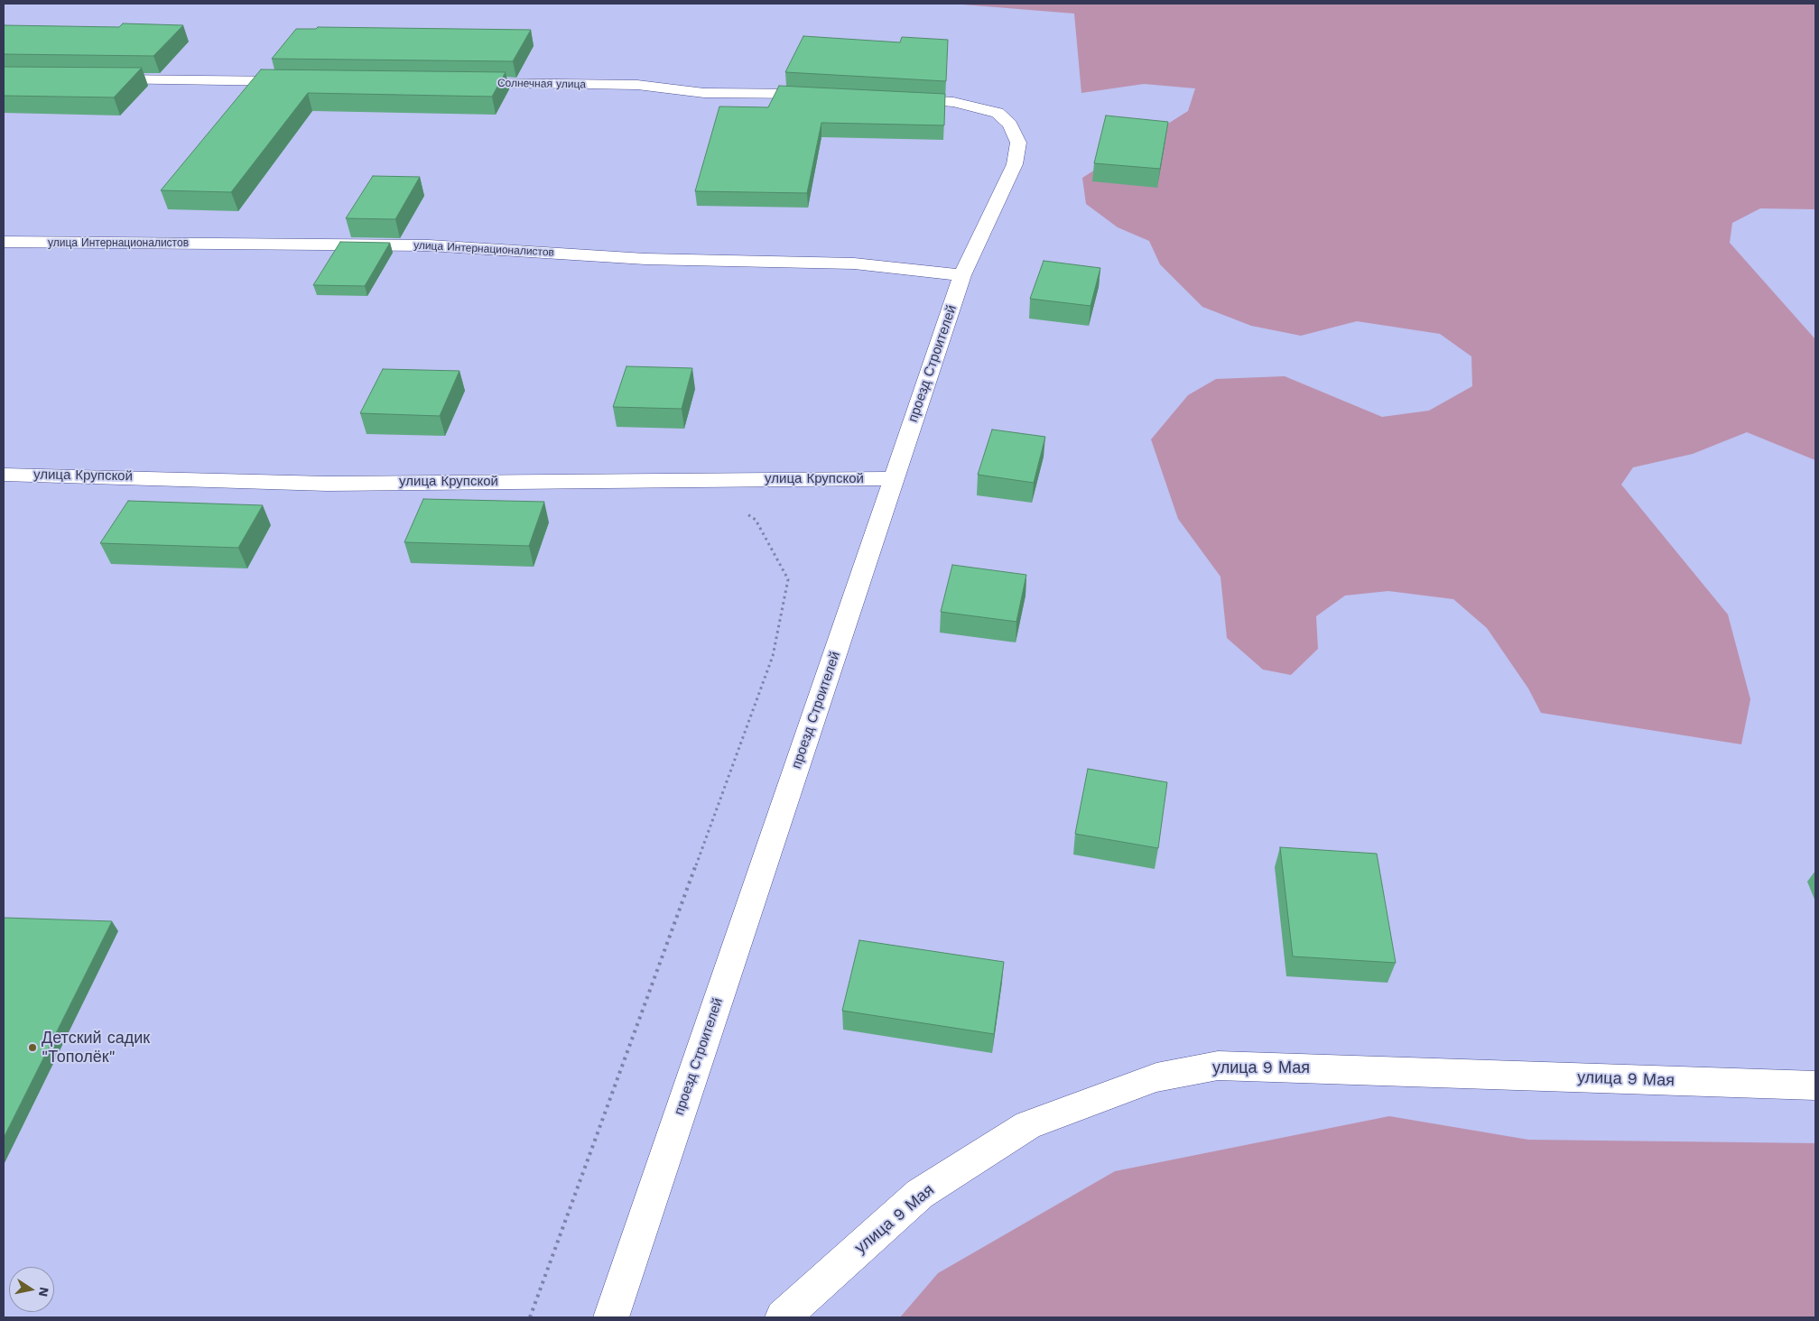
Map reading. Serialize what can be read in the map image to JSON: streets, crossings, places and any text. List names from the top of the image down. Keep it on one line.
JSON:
{"streets":{"street":["Солнечная улица","улица Интернационалистов","проезд Строителей","улица Крупской","улица 9 Мая"]},"crossings":[["улица Интернационалистов","проезд Строителей"],["проезд Строителей","улица Крупской"]],"places":["Детский садик \"Тополёк\""],"north":"right"}
